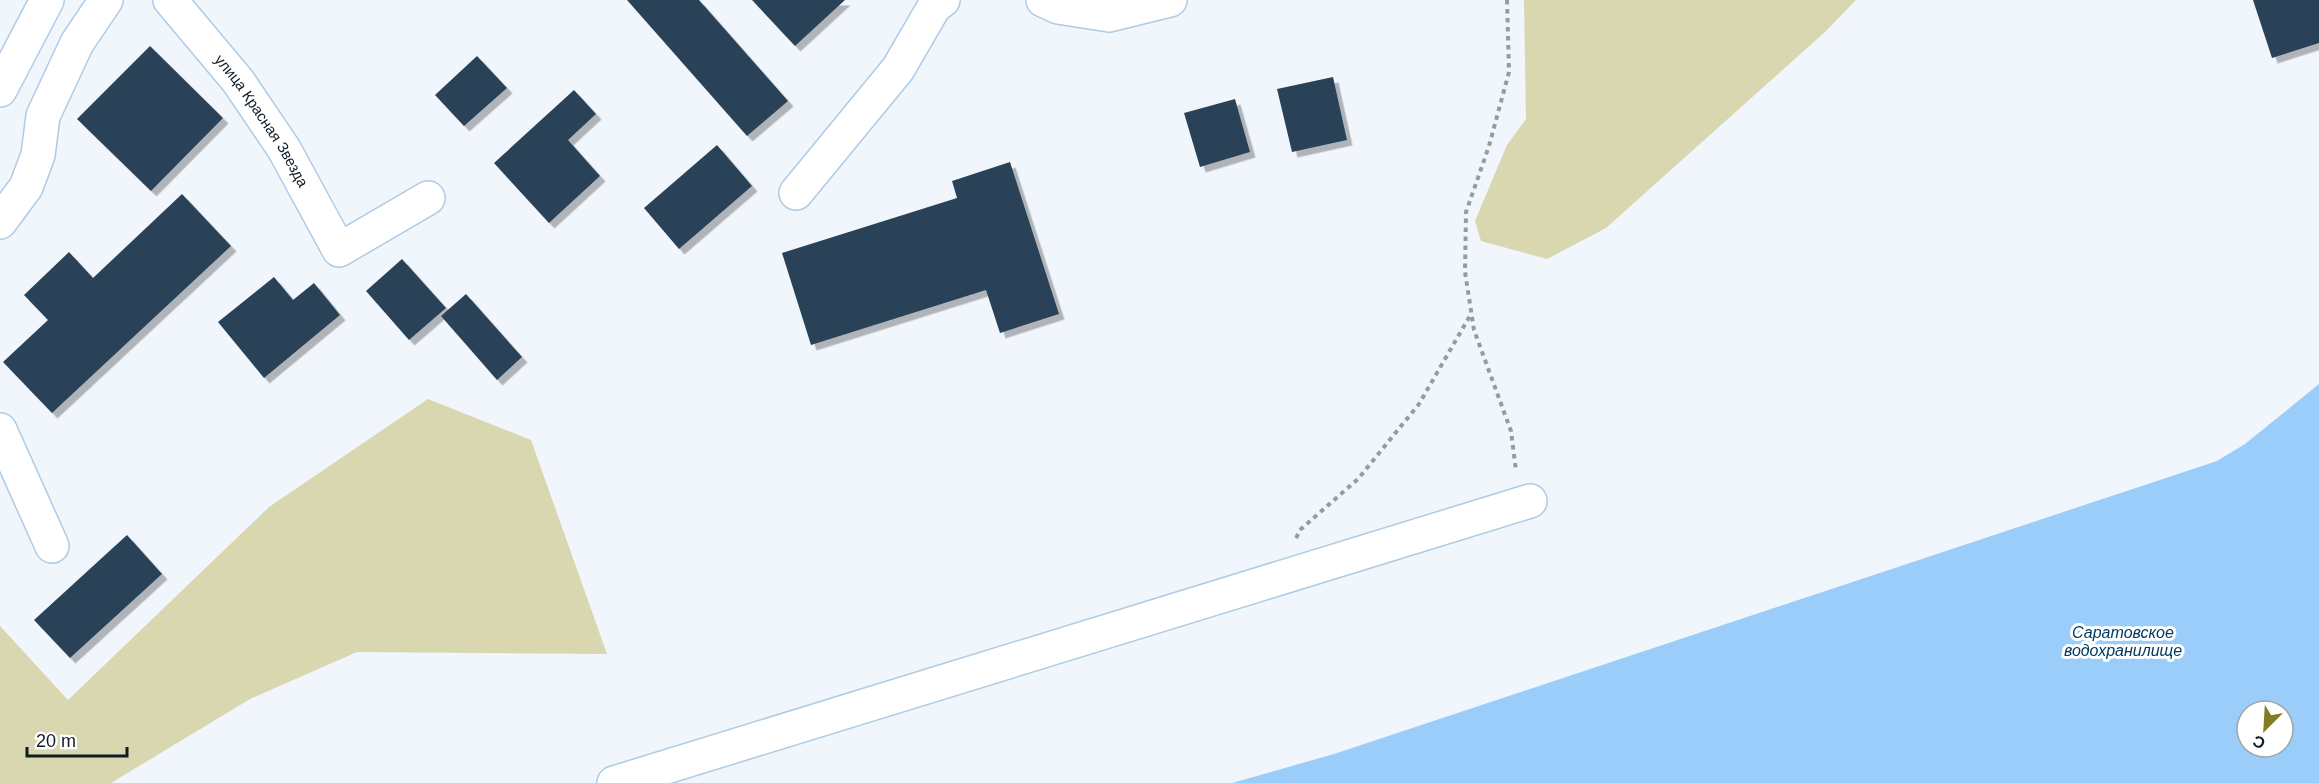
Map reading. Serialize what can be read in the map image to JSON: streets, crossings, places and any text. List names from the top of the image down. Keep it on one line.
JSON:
{"streets":{"lane":["улица Красная Звезда"]},"water":["Саратовское водохранилище"],"scale_bar":"20 m","north":"bottom left"}
